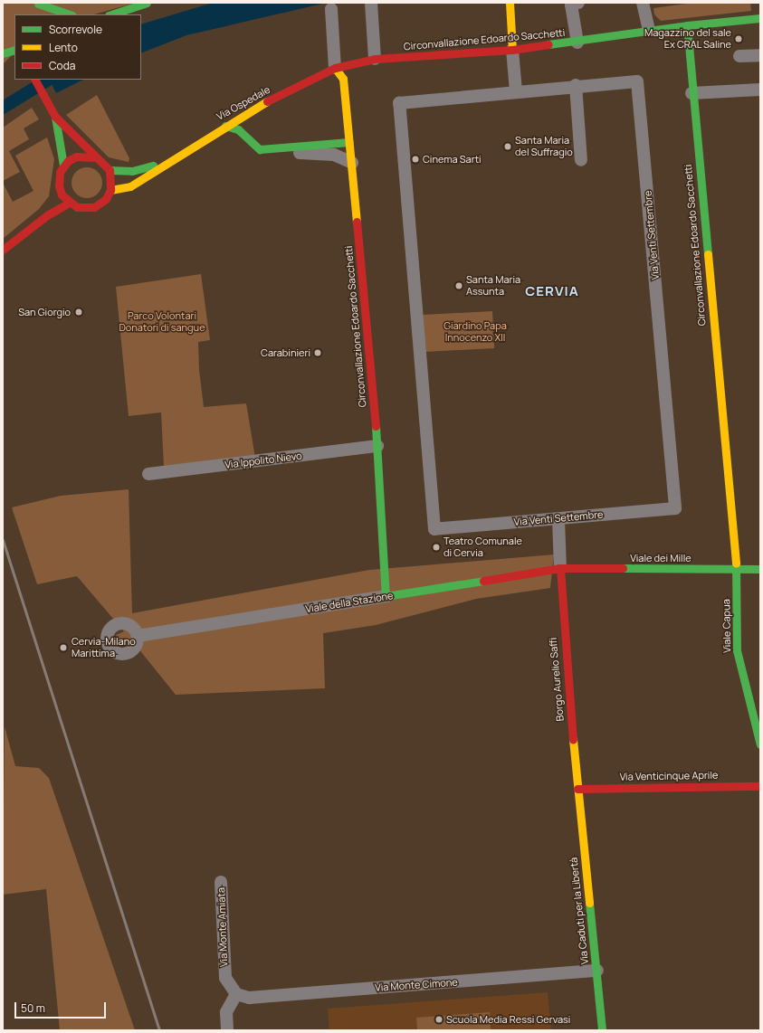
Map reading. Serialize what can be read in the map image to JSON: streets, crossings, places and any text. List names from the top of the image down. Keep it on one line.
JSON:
{"streets":{"street":["Circonvallazione Edoardo Sacchetti","Via Ospedale","Via Venti Settembre","Via Ippolito Nievo","Viale dei Mille","Viale della Stazione","Viale Capua","Borgo Aurelio Saffi","Via Venticinque Aprile","Via Caduti per la Libertà","Via Monte Amiata","Via Monte Cimone"]},"crossings":[["Circonvallazione Edoardo Sacchetti","Via Ospedale"],["Circonvallazione Edoardo Sacchetti","Via Ippolito Nievo"],["Circonvallazione Edoardo Sacchetti","Viale dei Mille"],["Circonvallazione Edoardo Sacchetti","Viale della Stazione"],["Circonvallazione Edoardo Sacchetti","Viale Capua"],["Viale dei Mille","Viale della Stazione"],["Viale dei Mille","Viale Capua"],["Viale dei Mille","Borgo Aurelio Saffi"],["Viale della Stazione","Borgo Aurelio Saffi"],["Borgo Aurelio Saffi","Via Venticinque Aprile"],["Borgo Aurelio Saffi","Via Caduti per la Libertà"],["Via Venticinque Aprile","Via Caduti per la Libertà"],["Via Caduti per la Libertà","Via Monte Cimone"],["Via Monte Amiata","Via Monte Cimone"]],"districts":["CERVIA"],"parks":["Parco Volontari Donatori di sangue","Giardino Papa Innocenzo XII"],"places":["Magazzino del sale Ex CRAL Saline","Santa Maria del Suffragio","Cinema Sarti","Santa Maria Assunta","San Giorgio","Carabinieri","Teatro Comunale di Cervia","Cervia-Milano Marittima","Scuola Media Ressi Gervasi"],"legend":["Scorrevole","Lento","Coda"],"scale_bar":"50 m"}
